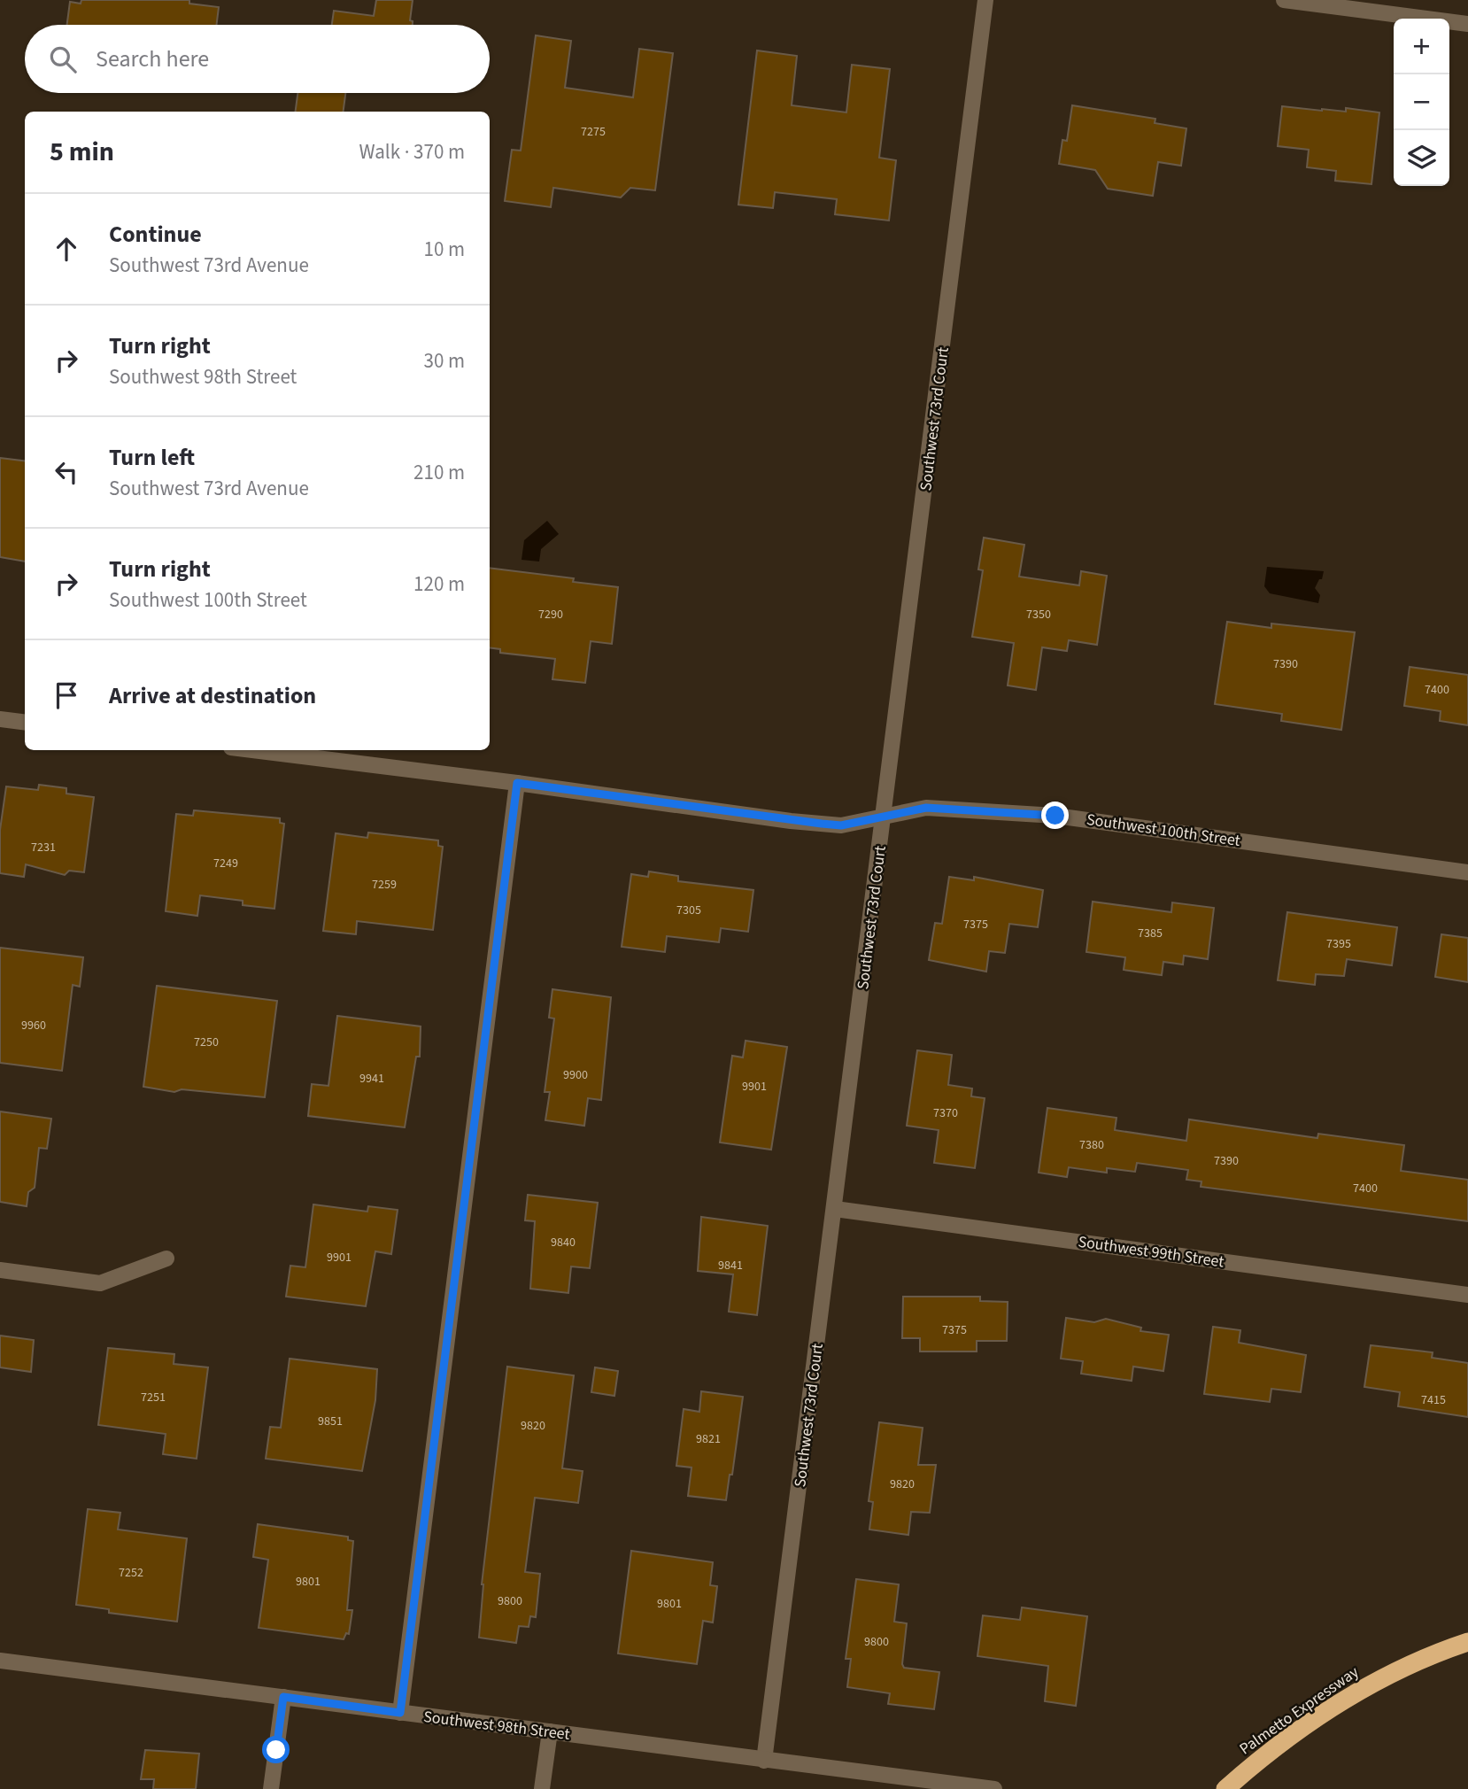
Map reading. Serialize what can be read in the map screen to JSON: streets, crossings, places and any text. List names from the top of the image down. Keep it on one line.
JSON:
{"streets":{"highway":["Palmetto Expressway"],"street":["Southwest 73rd Court","Southwest 100th Street","Southwest 99th Street","Southwest 98th Street"]},"crossings":[["Southwest 73rd Court","Southwest 100th Street"],["Southwest 73rd Court","Southwest 99th Street"],["Southwest 73rd Court","Southwest 98th Street"]],"house_numbers":["7275","7290","7350","7390","7400","7231","7249","7259","7305","7375","7385","7395","9960","7250","9900","9941","9901","7370","7380","7390","7400","9840","9901","9841","7375","7251","7415","9851","9820","9821","9820","7252","9801","9800","9801","9800"],"page":{"map_buttons":["+","−"],"search":"Search here","heading":["5 min","Walk · 370 m"],"list":[["Continue","Southwest 73rd Avenue","10 m"],["Turn right","Southwest 98th Street","30 m"],["Turn left","Southwest 73rd Avenue","210 m"],["Turn right","Southwest 100th Street","120 m"],"Arrive at destination"]}}
